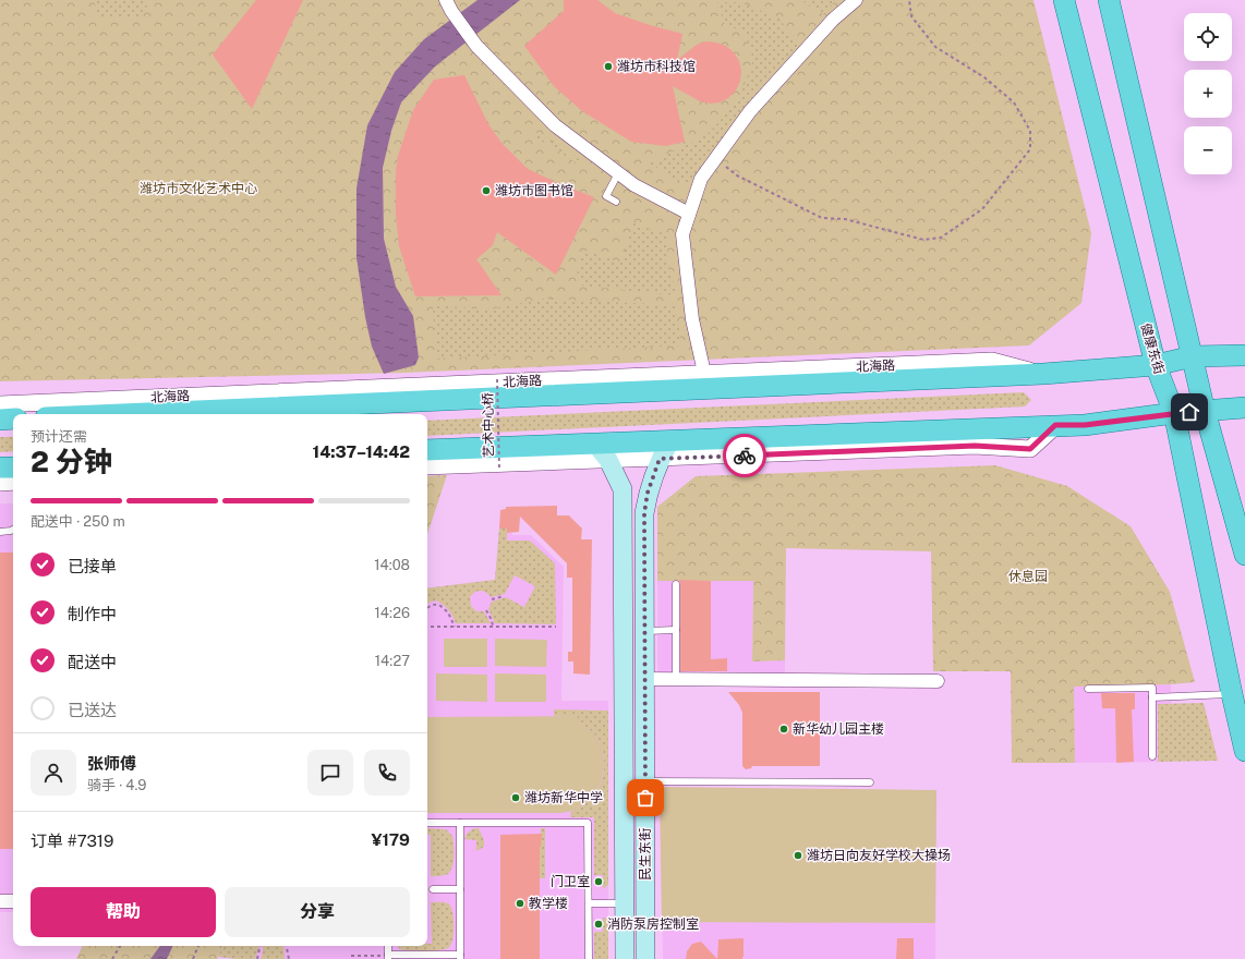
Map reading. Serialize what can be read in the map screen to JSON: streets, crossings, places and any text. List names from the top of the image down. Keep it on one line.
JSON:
{"streets":{"main road":["健康东街","北海路","民生东街"],"path":["艺术中心桥"]},"crossings":[["健康东街","北海路"]],"parks":["潍坊市文化艺术中心","休息园"],"places":["潍坊市科技馆","潍坊市图书馆","新华幼儿园主楼","潍坊新华中学","潍坊日向友好学校大操场","门卫室","教学楼","消防泵房控制室"],"page":{"map_buttons":["+","−"],"heading":["2 分钟","预计还需","14:37–14:42"],"panel":["张师傅","骑手 · 4.9","订单 #7319","¥179"],"bar":"配送中 · 250 m","list":[["已接单","14:08"],["制作中","14:26"],["配送中","14:27"],"已送达"],"buttons":["帮助","分享"]}}
